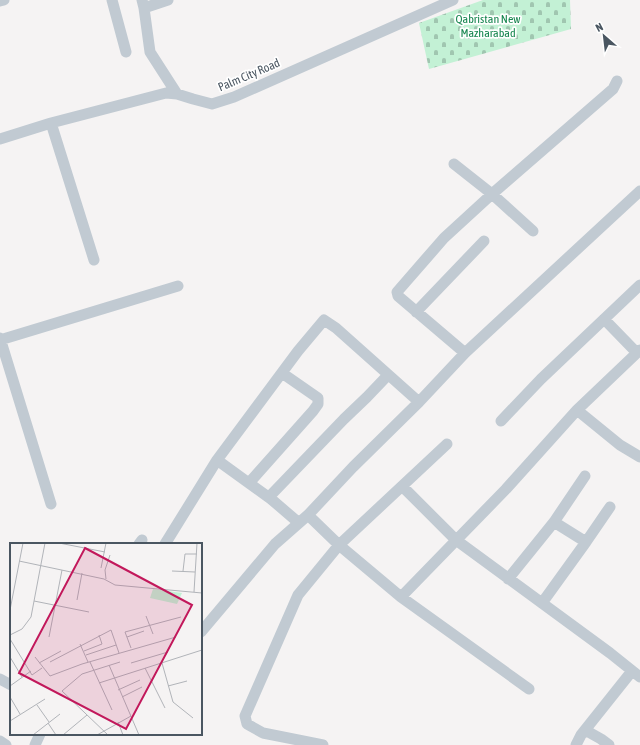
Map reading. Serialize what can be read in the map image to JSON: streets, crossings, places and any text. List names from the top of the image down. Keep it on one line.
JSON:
{"streets":{"street":["Palm City Road"]},"parks":["Qabristan New Mazharabad"],"north":"top left"}
